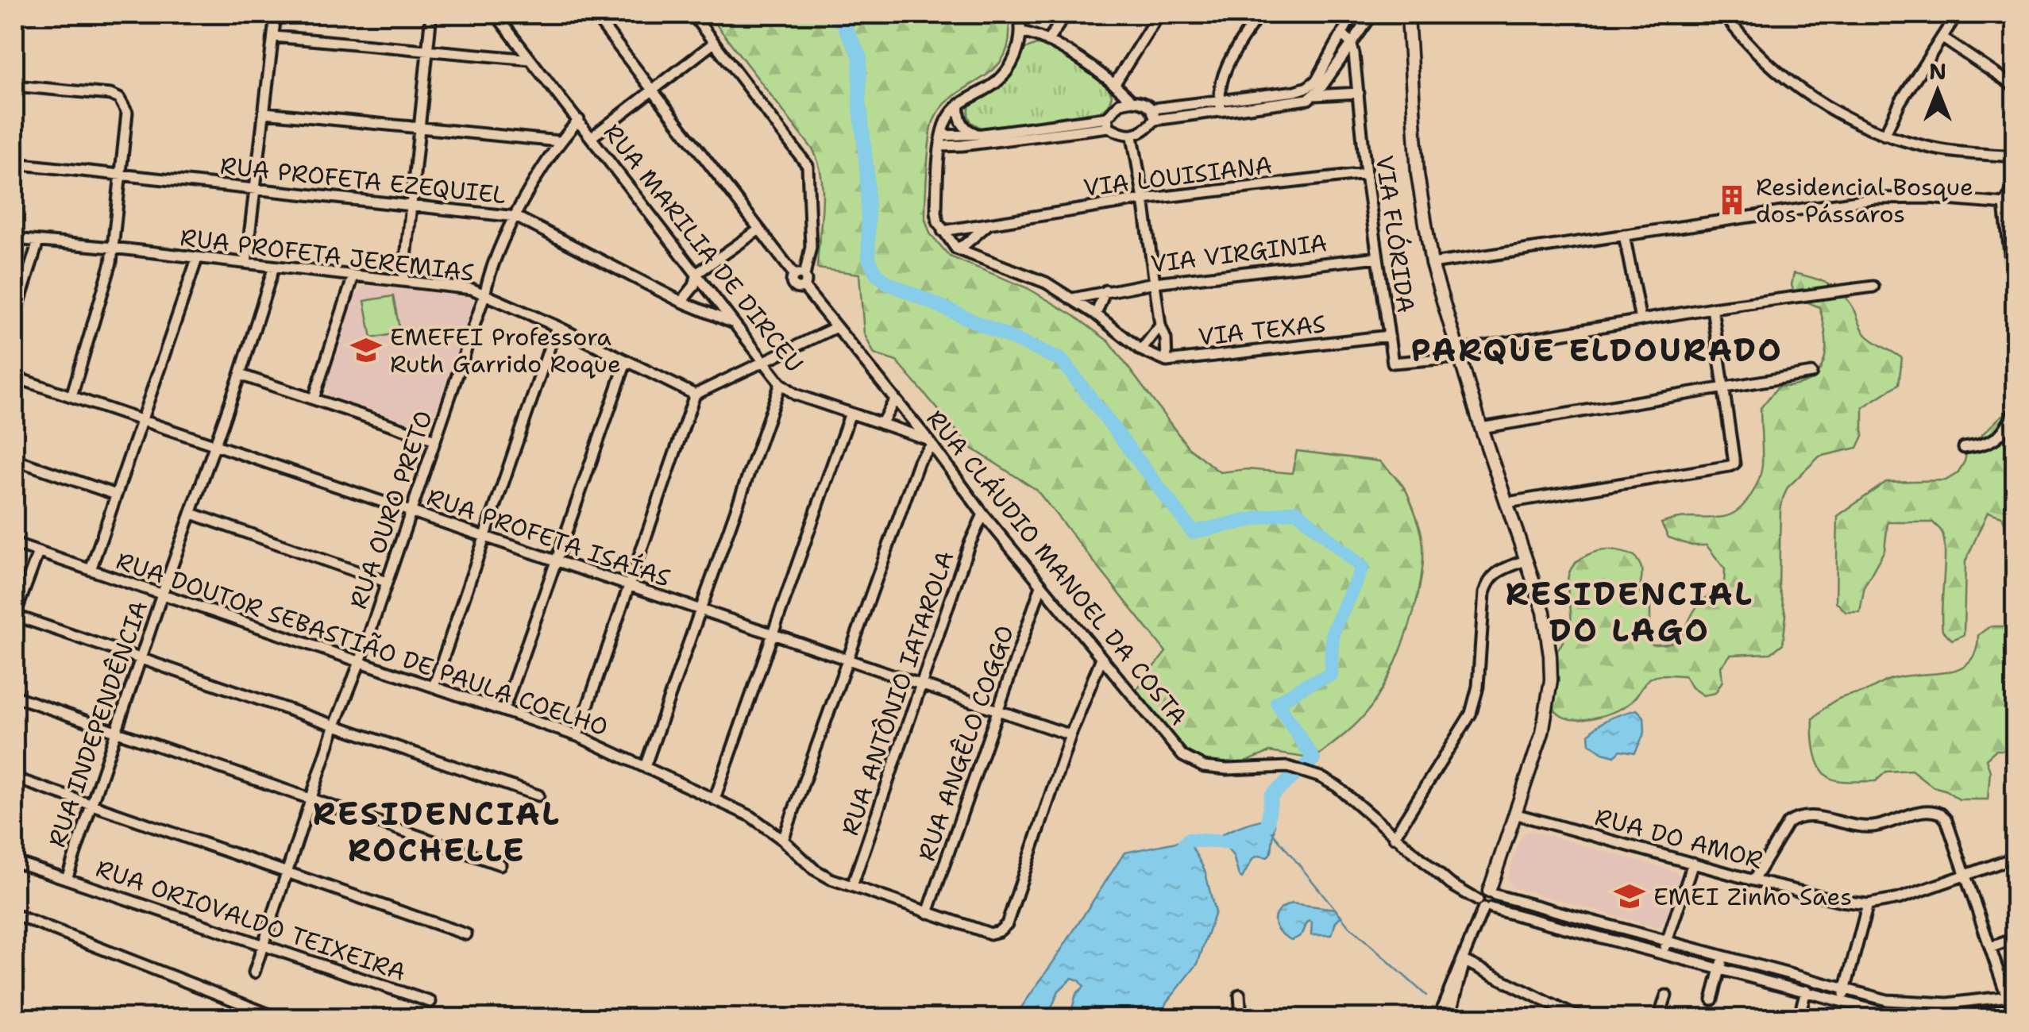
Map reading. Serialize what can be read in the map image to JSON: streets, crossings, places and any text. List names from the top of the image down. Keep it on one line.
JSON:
{"streets":{"street":["VIA LOUISIANA","RUA PROFETA EZEQUIEL","VIA FLÓRIDA","RUA MARILIA DE DIRCEU","VIA VIRGINIA","RUA PROFETA JEREMIAS","VIA TEXAS","RUA OURO PRETO","RUA PROFETA ISAÍAS","RUA CLÁUDIO MANOEL DA COSTA","RUA DOUTOR SEBASTIÃO DE PAULA COELHO","RUA ANTÔNIO IATAROLA","RUA INDEPENDÊNCIA","RUA ANGÊLO COGGO","RUA DO AMOR","RUA ORIOVALDO TEIXEIRA"]},"crossings":[["VIA LOUISIANA","VIA FLÓRIDA"],["VIA LOUISIANA","VIA TEXAS"],["RUA PROFETA EZEQUIEL","RUA MARILIA DE DIRCEU"],["RUA PROFETA EZEQUIEL","RUA OURO PRETO"],["VIA FLÓRIDA","VIA VIRGINIA"],["VIA FLÓRIDA","VIA TEXAS"],["RUA MARILIA DE DIRCEU","RUA OURO PRETO"],["RUA MARILIA DE DIRCEU","RUA CLÁUDIO MANOEL DA COSTA"],["VIA VIRGINIA","VIA TEXAS"],["RUA PROFETA JEREMIAS","RUA OURO PRETO"],["RUA PROFETA JEREMIAS","RUA INDEPENDÊNCIA"],["RUA OURO PRETO","RUA PROFETA ISAÍAS"],["RUA OURO PRETO","RUA DOUTOR SEBASTIÃO DE PAULA COELHO"],["RUA OURO PRETO","RUA ORIOVALDO TEIXEIRA"],["RUA PROFETA ISAÍAS","RUA DOUTOR SEBASTIÃO DE PAULA COELHO"],["RUA PROFETA ISAÍAS","RUA ANTÔNIO IATAROLA"],["RUA PROFETA ISAÍAS","RUA INDEPENDÊNCIA"],["RUA PROFETA ISAÍAS","RUA ANGÊLO COGGO"],["RUA CLÁUDIO MANOEL DA COSTA","RUA ANTÔNIO IATAROLA"],["RUA CLÁUDIO MANOEL DA COSTA","RUA ANGÊLO COGGO"],["RUA DOUTOR SEBASTIÃO DE PAULA COELHO","RUA ANTÔNIO IATAROLA"],["RUA DOUTOR SEBASTIÃO DE PAULA COELHO","RUA INDEPENDÊNCIA"],["RUA DOUTOR SEBASTIÃO DE PAULA COELHO","RUA ANGÊLO COGGO"],["RUA INDEPENDÊNCIA","RUA ORIOVALDO TEIXEIRA"]],"districts":["PARQUE ELDOURADO","RESIDENCIAL DO LAGO","RESIDENCIAL ROCHELLE"],"places":{"building":["Residencial Bosque dos Pássaros"],"school or university":["EMEFEI Professora Ruth Garrido Roque","EMEI Zinho Saes"]},"north":"top"}
